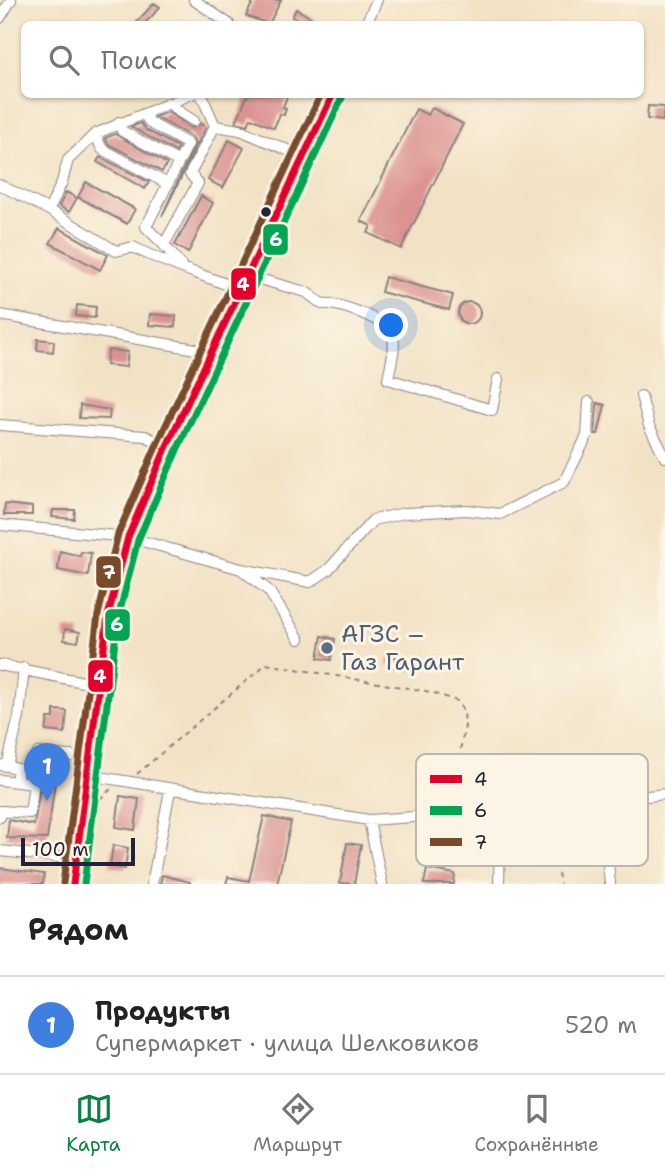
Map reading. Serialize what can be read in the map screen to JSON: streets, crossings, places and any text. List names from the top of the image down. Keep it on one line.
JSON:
{"places":["АГЗС – Газ Гарант"],"lines":["transit line 4","transit line 6","transit line 7"],"legend":["4","6","7"],"scale_bar":"100 m","page":{"search":"Поиск","pins":"1","scale":"100 m","heading":"Рядом","list":[{"mark":"1","name":"Продукты","note":"Супермаркет · улица Шелковиков","value":"520 m"}],"nav":["Карта","Маршрут","Сохранённые"]}}
